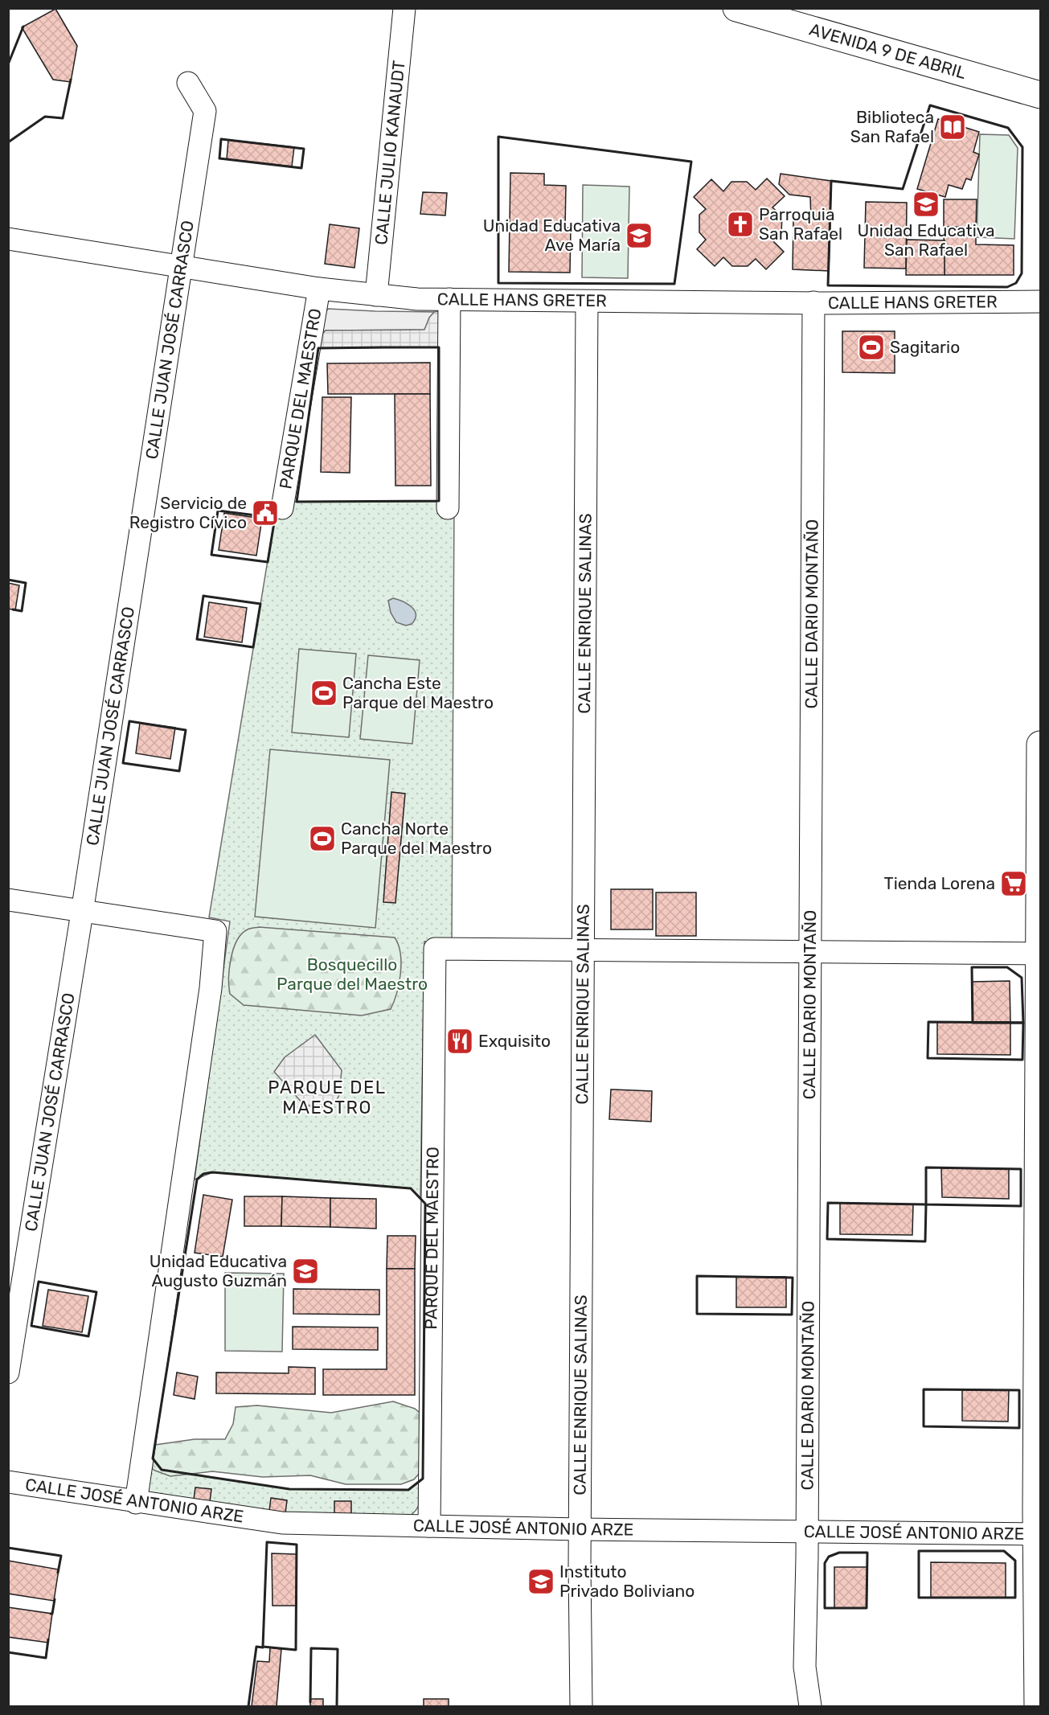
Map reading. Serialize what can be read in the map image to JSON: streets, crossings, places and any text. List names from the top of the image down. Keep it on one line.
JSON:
{"streets":{"main road":["AVENIDA 9 DE ABRIL"],"street":["CALLE JULIO KANAUDT","CALLE HANS GRETER","CALLE JUAN JOSÉ CARRASCO","PARQUE DEL MAESTRO","CALLE ENRIQUE SALINAS","CALLE DARIO MONTAÑO","CALLE JOSÉ ANTONIO ARZE"]},"crossings":[["CALLE JULIO KANAUDT","CALLE HANS GRETER"],["CALLE HANS GRETER","CALLE JUAN JOSÉ CARRASCO"],["CALLE HANS GRETER","PARQUE DEL MAESTRO"],["CALLE HANS GRETER","CALLE ENRIQUE SALINAS"],["CALLE HANS GRETER","CALLE DARIO MONTAÑO"],["PARQUE DEL MAESTRO","CALLE ENRIQUE SALINAS"],["PARQUE DEL MAESTRO","CALLE JOSÉ ANTONIO ARZE"],["CALLE ENRIQUE SALINAS","CALLE JOSÉ ANTONIO ARZE"],["CALLE DARIO MONTAÑO","CALLE JOSÉ ANTONIO ARZE"]],"districts":["PARQUE DEL MAESTRO"],"parks":["Bosquecillo Parque del Maestro"],"places":{"library":["Biblioteca San Rafael"],"school or university":["Unidad Educativa San Rafael","Unidad Educativa Ave María","Unidad Educativa Augusto Guzmán","Instituto Privado Boliviano"],"church":["Parroquia San Rafael"],"sports":["Sagitario","Cancha Este Parque del Maestro","Cancha Norte Parque del Maestro"],"public building":["Servicio de Registro Cívico"],"supermarket":["Tienda Lorena"],"restaurant":["Exquisito"]}}
